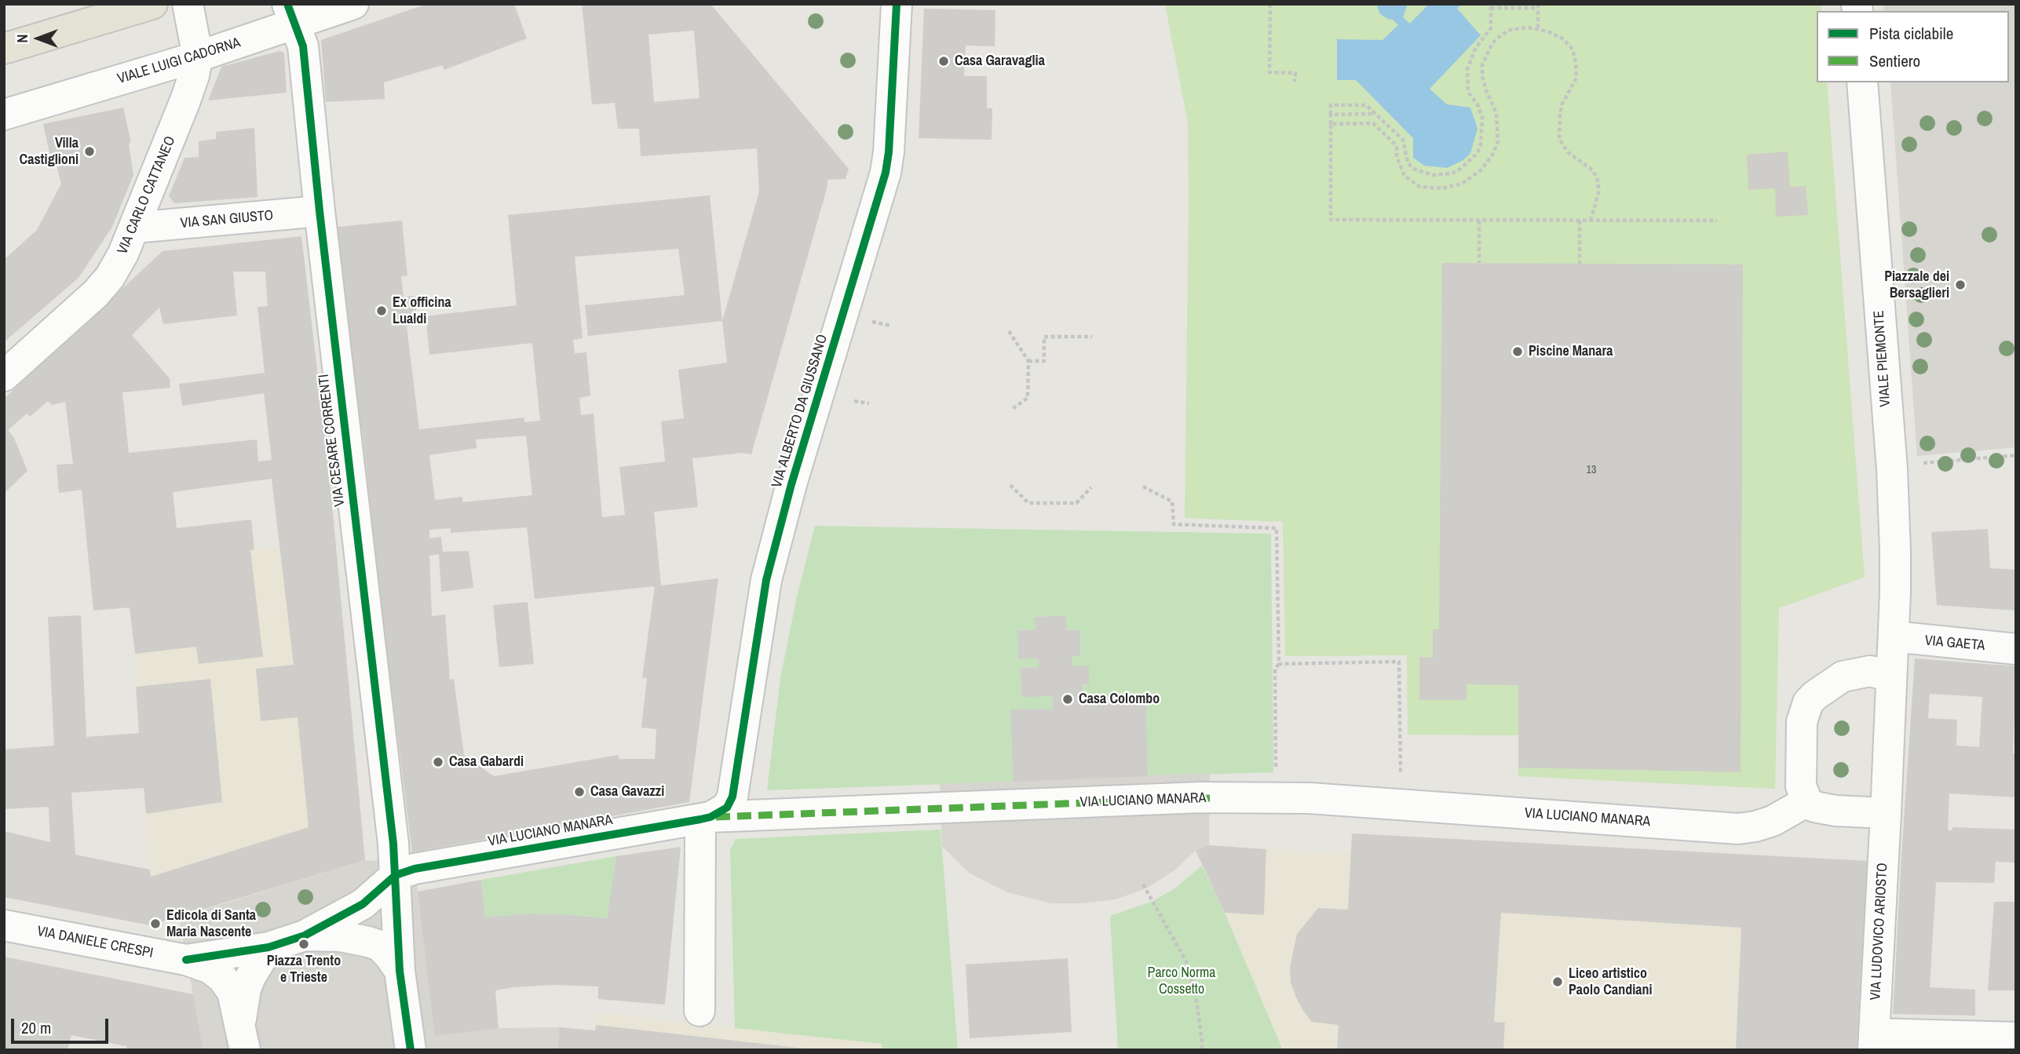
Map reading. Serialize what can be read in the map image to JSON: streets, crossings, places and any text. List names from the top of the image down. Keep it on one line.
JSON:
{"streets":{"street":["VIALE LUIGI CADORNA","VIA CARLO CATTANEO","VIA SAN GIUSTO","VIALE PIEMONTE","VIA ALBERTO DA GIUSSANO","VIA CESARE CORRENTI","VIA GAETA","VIA LUCIANO MANARA","VIA LUDOVICO ARIOSTO","VIA DANIELE CRESPI"]},"crossings":[["VIALE LUIGI CADORNA","VIA CARLO CATTANEO"],["VIALE LUIGI CADORNA","VIA CESARE CORRENTI"],["VIA CARLO CATTANEO","VIA SAN GIUSTO"],["VIA SAN GIUSTO","VIA CESARE CORRENTI"],["VIALE PIEMONTE","VIA GAETA"],["VIALE PIEMONTE","VIA LUDOVICO ARIOSTO"],["VIA ALBERTO DA GIUSSANO","VIA LUCIANO MANARA"],["VIA CESARE CORRENTI","VIA LUCIANO MANARA"]],"parks":["Parco Norma Cossetto"],"places":["Casa Garavaglia","Villa Castiglioni","Piazzale dei Bersaglieri","Ex officina Lualdi","Piscine Manara","Casa Colombo","Casa Gabardi","Casa Gavazzi","Edicola di Santa Maria Nascente","Piazza Trento e Trieste","Liceo artistico Paolo Candiani"],"house_numbers":["13"],"legend":["Pista ciclabile","Sentiero"],"scale_bar":"20 m","north":"left"}
